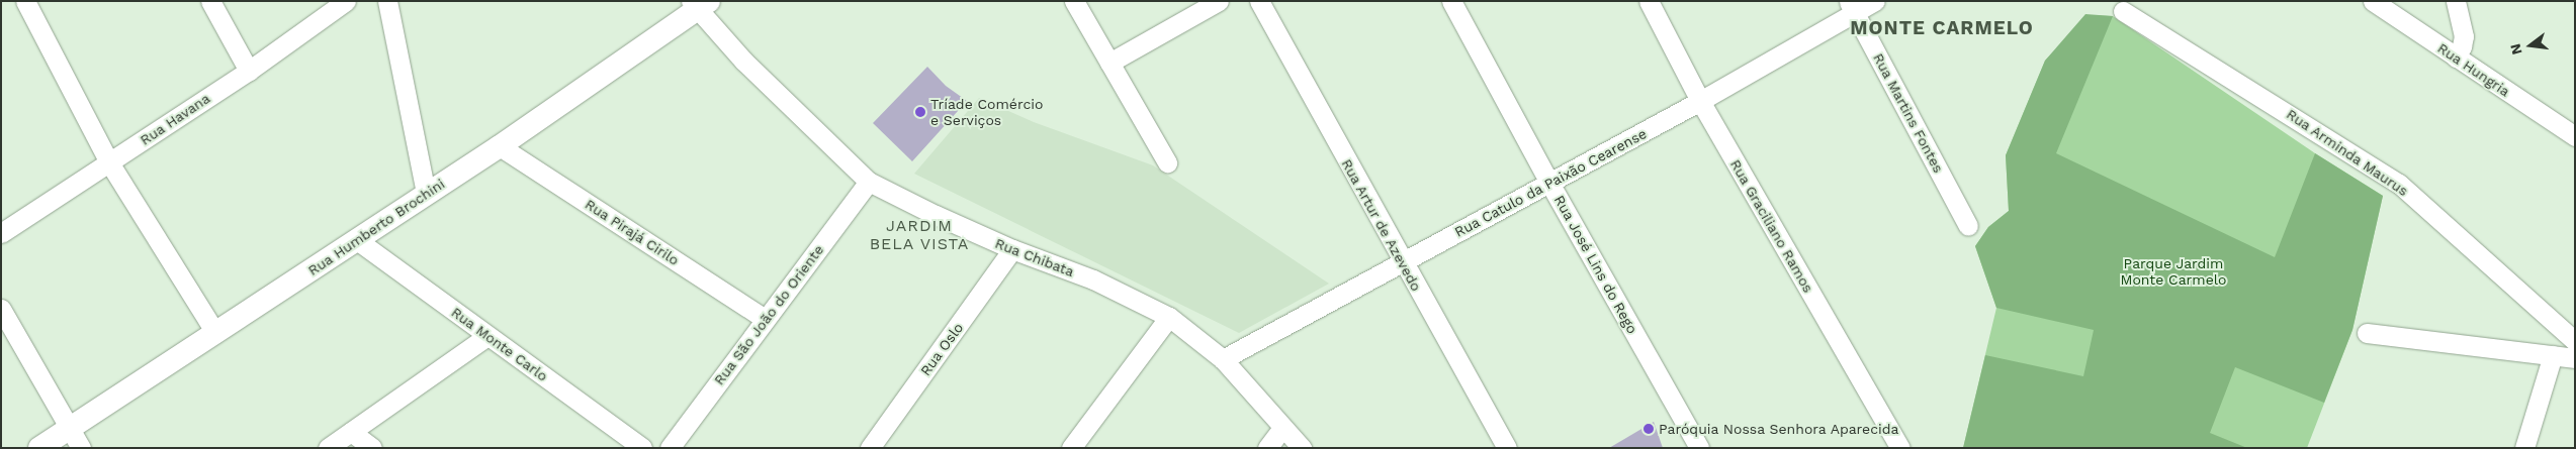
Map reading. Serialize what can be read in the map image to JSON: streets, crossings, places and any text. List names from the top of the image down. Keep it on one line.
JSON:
{"streets":{"street":["Rua Hungria","Rua Martins Fontes","Rua Havana","Rua Arminda Maurus","Rua Catulo da Paixão Cearense","Rua Artur de Azevedo","Rua Graciliano Ramos","Rua Humberto Brochini","Rua Pirajá Cirilo","Rua Chibata","Rua José Lins do Rego","Rua São João do Oriente","Rua Monte Carlo","Rua Oslo"]},"crossings":[["Rua Martins Fontes","Rua Catulo da Paixão Cearense"],["Rua Catulo da Paixão Cearense","Rua Artur de Azevedo"],["Rua Catulo da Paixão Cearense","Rua Graciliano Ramos"],["Rua Catulo da Paixão Cearense","Rua Chibata"],["Rua Catulo da Paixão Cearense","Rua José Lins do Rego"],["Rua Humberto Brochini","Rua Pirajá Cirilo"],["Rua Humberto Brochini","Rua Chibata"],["Rua Humberto Brochini","Rua Monte Carlo"],["Rua Pirajá Cirilo","Rua São João do Oriente"],["Rua Chibata","Rua São João do Oriente"],["Rua Chibata","Rua Oslo"]],"districts":["MONTE CARMELO","JARDIM BELA VISTA"],"parks":["Parque Jardim Monte Carmelo"],"places":["Tríade Comércio e Serviços","Paróquia Nossa Senhora Aparecida"],"north":"left"}
